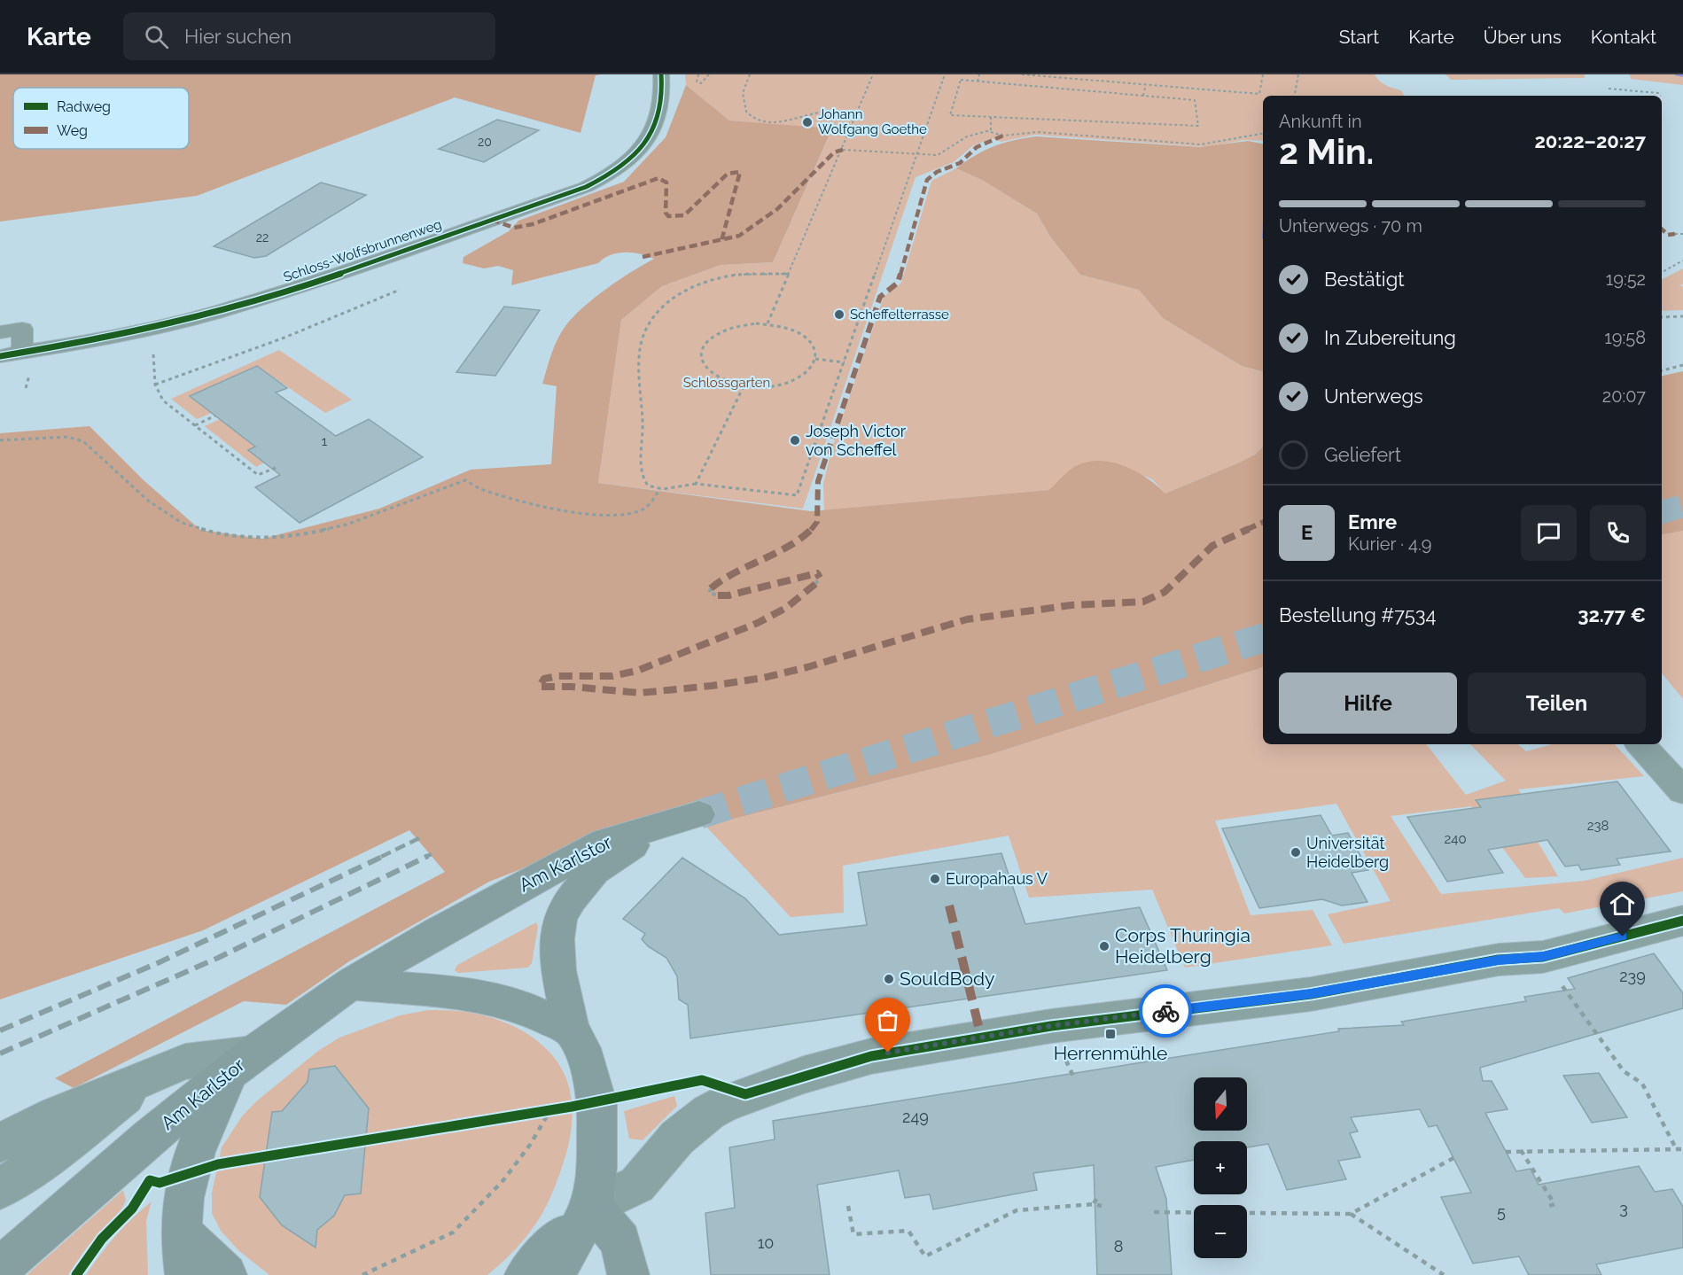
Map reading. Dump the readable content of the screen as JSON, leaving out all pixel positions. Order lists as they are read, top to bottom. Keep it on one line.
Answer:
{"streets":{"main road":["Am Karlstor"],"street":["Schloss-Wolfsbrunnenweg"]},"parks":["Schlossgarten"],"places":{"other":["Johann Wolfgang Goethe","Scheffelterrasse","Joseph Victor von Scheffel","Universität Heidelberg","Europahaus V","Corps Thuringia Heidelberg","SouldBody"],"transit":["Herrenmühle"]},"house_numbers":["20","22","1","238","240","239","249","3","5","10","8"],"legend":["Radweg","Weg"],"north":"bottom","page":{"header":"Karte","search":"Hier suchen","nav":["Start","Karte","Über uns","Kontakt"],"heading":["2 Min.","Ankunft in","20:22–20:27"],"panel":["Emre","Kurier · 4.9","Bestellung #7534","32.77 €"],"bar":"Unterwegs · 70 m","list":[["Bestätigt","19:52"],["In Zubereitung","19:58"],["Unterwegs","20:07"],"Geliefert"],"round":"E","buttons":["Hilfe","Teilen"],"map_buttons":["+","−"]}}
